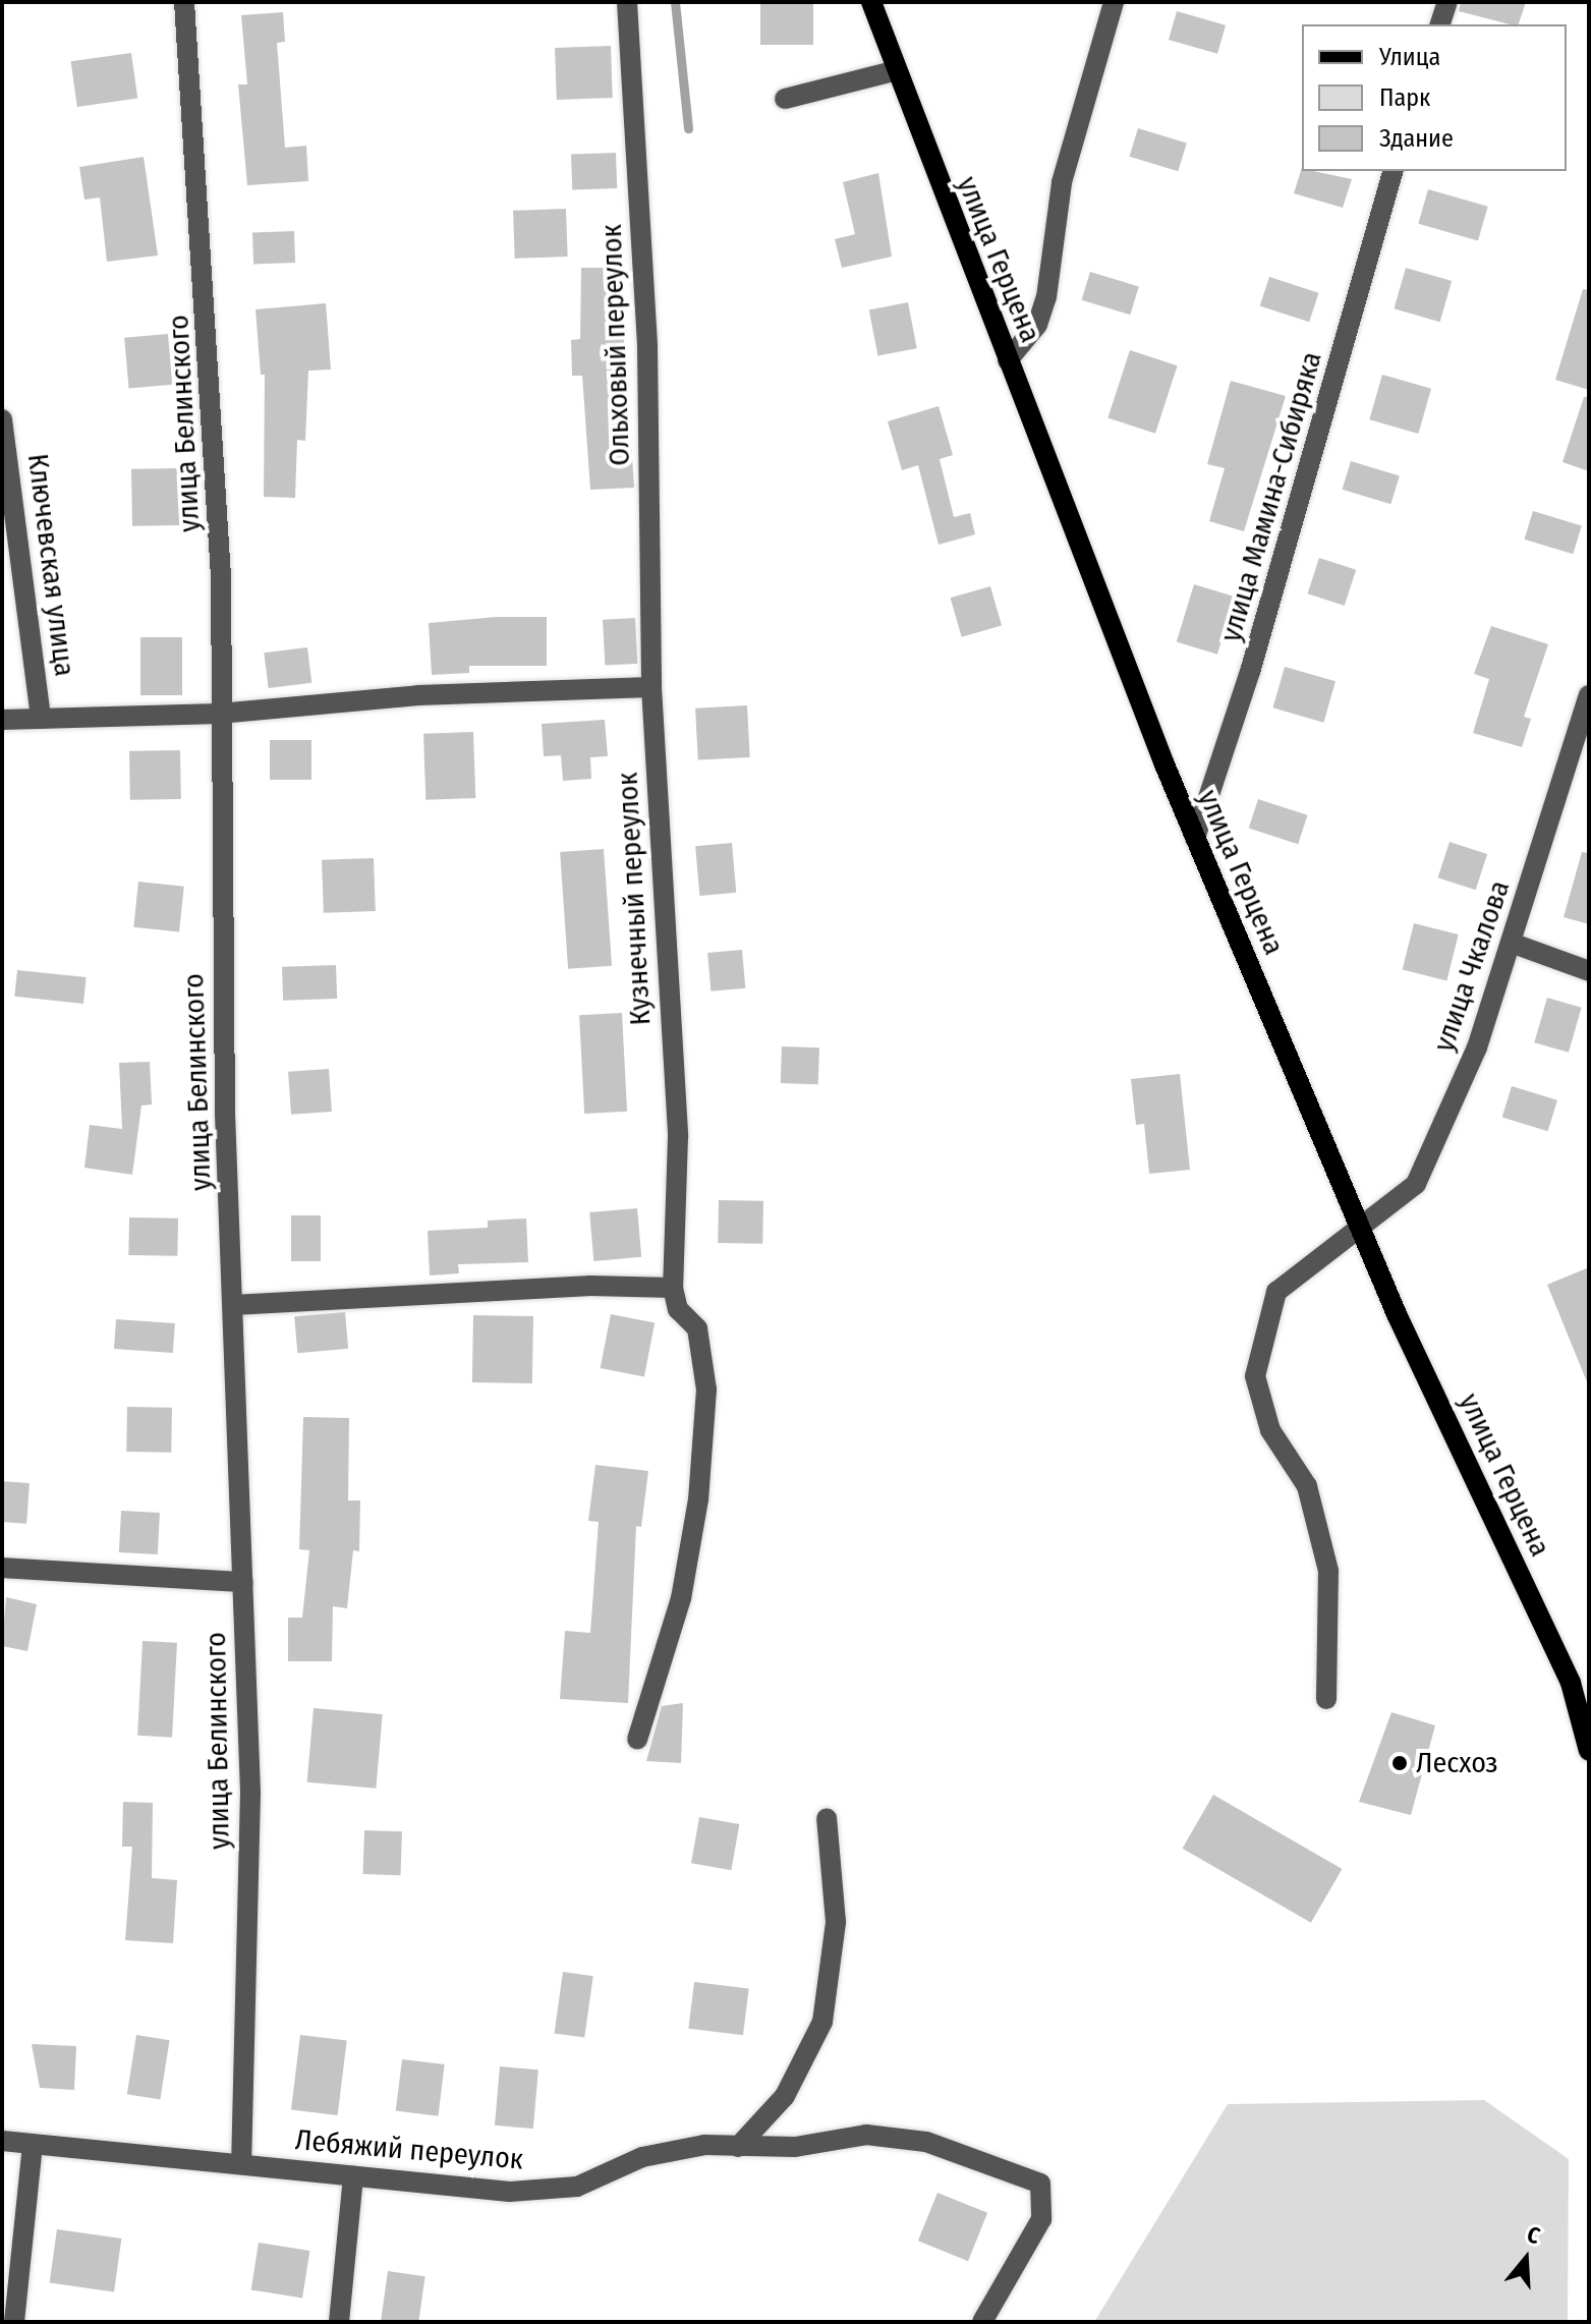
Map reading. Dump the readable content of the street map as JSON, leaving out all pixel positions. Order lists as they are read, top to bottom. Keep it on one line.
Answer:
{"streets":{"main road":["улица Герцена"],"street":["Ольховый переулок","улица Белинского","улица Мамина-Сибиряка","Ключевская улица","Кузнечный переулок","улица Чкалова","Лебяжий переулок"]},"crossings":[["улица Герцена","улица Мамина-Сибиряка"],["улица Герцена","улица Чкалова"],["Ольховый переулок","Кузнечный переулок"],["улица Белинского","Лебяжий переулок"]],"places":["Лесхоз"],"legend":["Улица","Парк","Здание"],"north":"top"}
